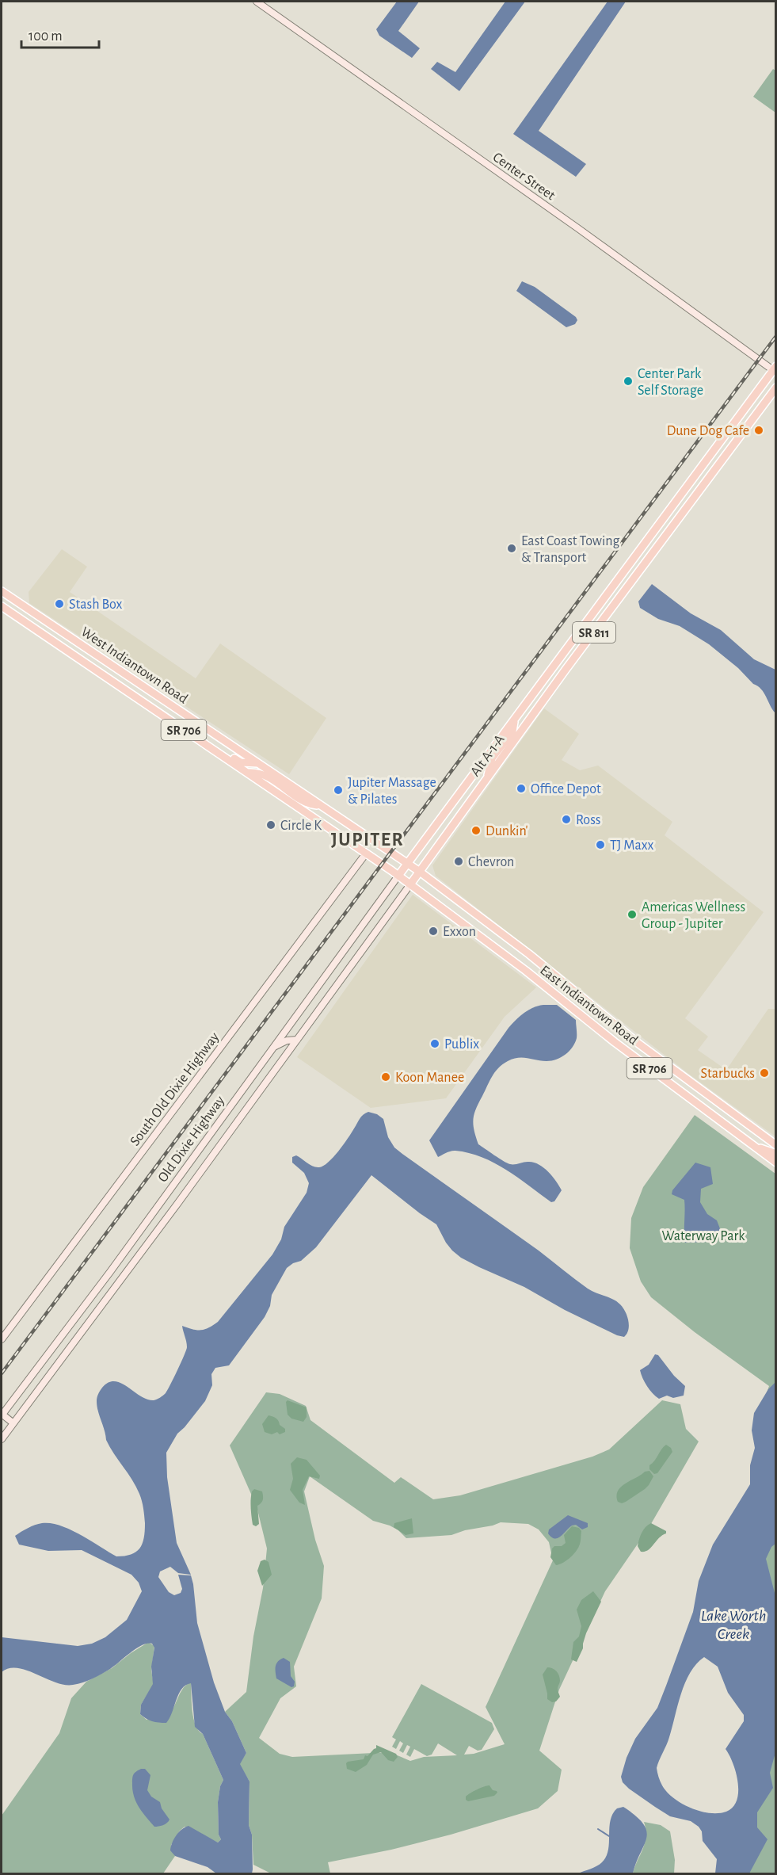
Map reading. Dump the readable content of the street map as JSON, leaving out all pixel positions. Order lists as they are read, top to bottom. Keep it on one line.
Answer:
{"streets":{"main road":["Center Street","SR 811","West Indiantown Road","SR 706","Alt A-1-A","East Indiantown Road","South Old Dixie Highway","Old Dixie Highway"]},"crossings":[["Center Street","Alt A-1-A"],["West Indiantown Road","Alt A-1-A"],["West Indiantown Road","East Indiantown Road"],["West Indiantown Road","South Old Dixie Highway"],["West Indiantown Road","Old Dixie Highway"],["Alt A-1-A","East Indiantown Road"],["Alt A-1-A","Old Dixie Highway"]],"districts":["JUPITER"],"water":["Lake Worth Creek"],"parks":["Waterway Park"],"places":["Center Park Self Storage","Dune Dog Cafe","East Coast Towing & Transport","Stash Box","Office Depot","Jupiter Massage & Pilates","Ross","Circle K","Dunkin'","TJ Maxx","Chevron","Americas Wellness Group - Jupiter","Exxon","Publix","Starbucks","Koon Manee"],"scale_bar":"100 m"}
